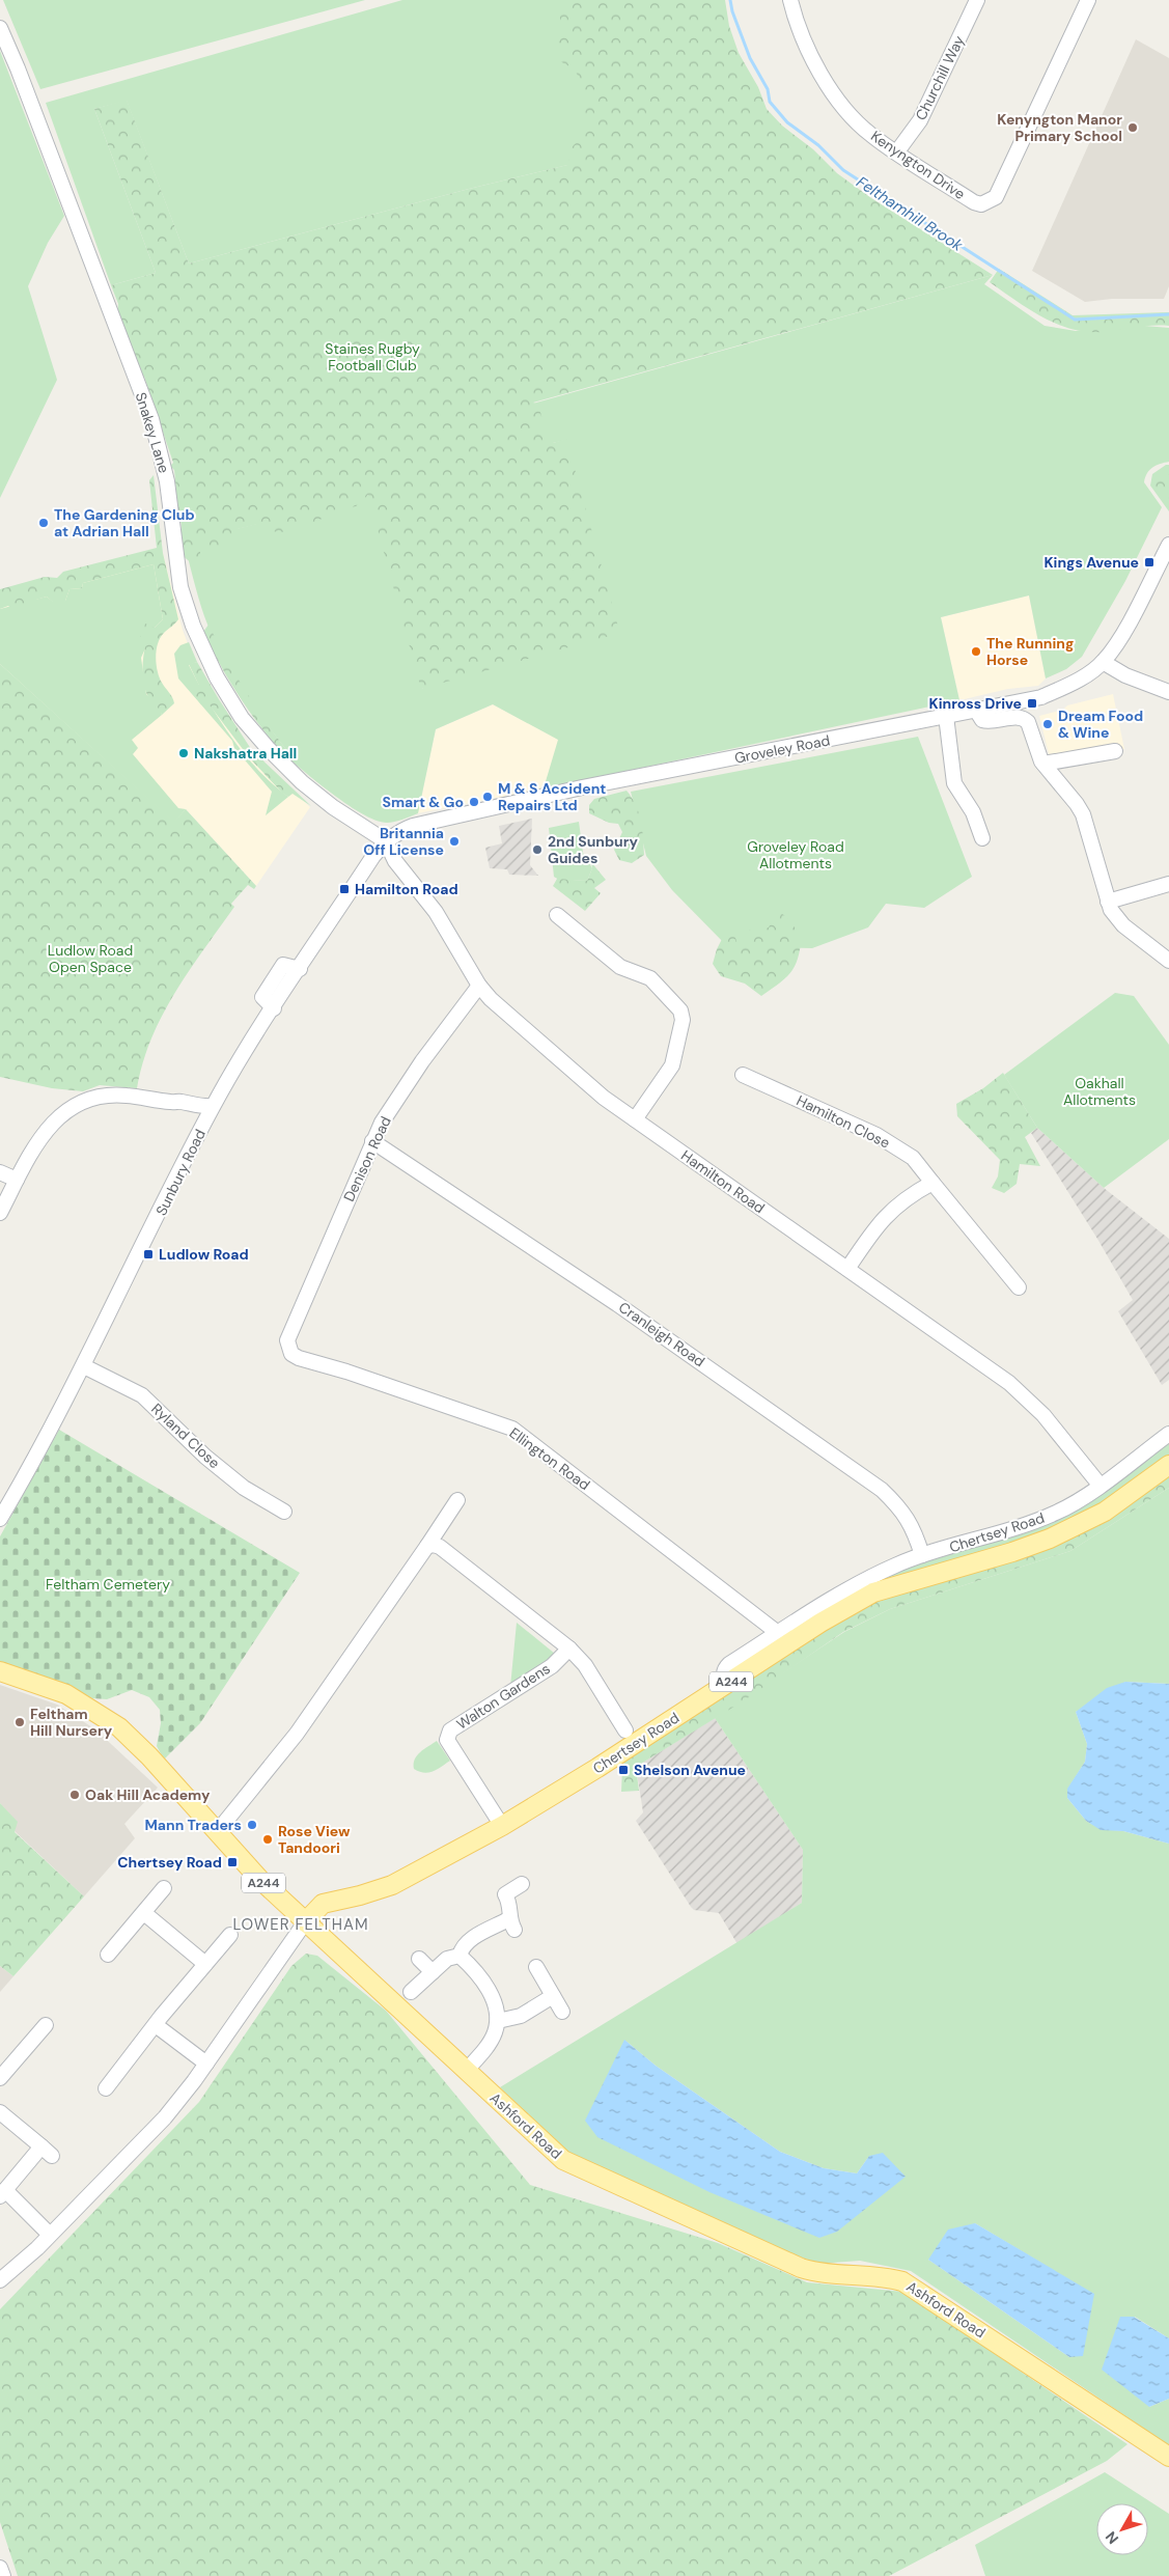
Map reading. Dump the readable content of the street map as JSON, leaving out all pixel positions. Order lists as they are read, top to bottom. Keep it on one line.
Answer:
{"streets":{"main road":["Chertsey Road","A244","Ashford Road"],"street":["Churchill Way","Kenyngton Drive","Snakey Lane","Groveley Road","Hamilton Close","Denison Road","Sunbury Road","Hamilton Road","Cranleigh Road","Ryland Close","Ellington Road","Walton Gardens"]},"crossings":[["Churchill Way","Kenyngton Drive"],["Snakey Lane","Groveley Road"],["Snakey Lane","Sunbury Road"],["Snakey Lane","Hamilton Road"],["Groveley Road","Sunbury Road"],["Groveley Road","Hamilton Road"],["Denison Road","Hamilton Road"],["Denison Road","Cranleigh Road"],["Denison Road","Ellington Road"],["Sunbury Road","Hamilton Road"],["Sunbury Road","Ryland Close"],["Hamilton Road","Chertsey Road"],["Cranleigh Road","Chertsey Road"],["Ellington Road","Chertsey Road"],["Chertsey Road","Walton Gardens"],["Chertsey Road","Ashford Road"]],"districts":["LOWER FELTHAM"],"water":["Felthamhill Brook"],"parks":["Staines Rugby Football Club","Groveley Road Allotments","Ludlow Road Open Space","Oakhall Allotments","Feltham Cemetery"],"places":{"other":["Kenyngton Manor Primary School","The Gardening Club at Adrian Hall","The Running Horse","Dream Food & Wine","Nakshatra Hall","M & S Accident Repairs Ltd","Smart & Go","Britannia Off License","2nd Sunbury Guides","Feltham Hill Nursery","Oak Hill Academy","Mann Traders","Rose View Tandoori"],"transit":["Kings Avenue","Kinross Drive","Hamilton Road","Ludlow Road","Shelson Avenue","Chertsey Road"]},"north":"bottom left"}
